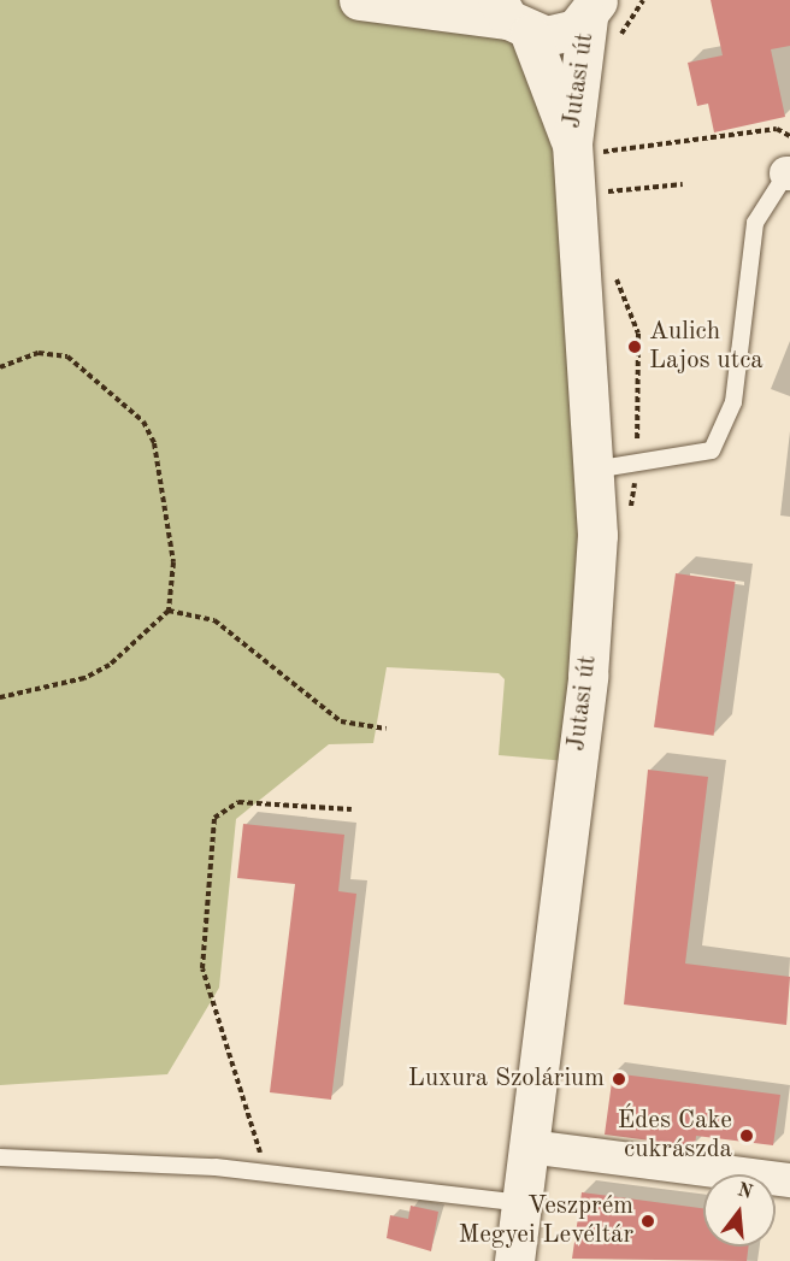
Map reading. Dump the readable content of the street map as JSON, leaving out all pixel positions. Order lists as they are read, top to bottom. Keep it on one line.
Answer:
{"streets":{"street":["Jutasi út"]},"places":["Aulich Lajos utca","Luxura Szolárium","Édes Cake cukrászda","Veszprém Megyei Levéltár"],"north":"top"}
